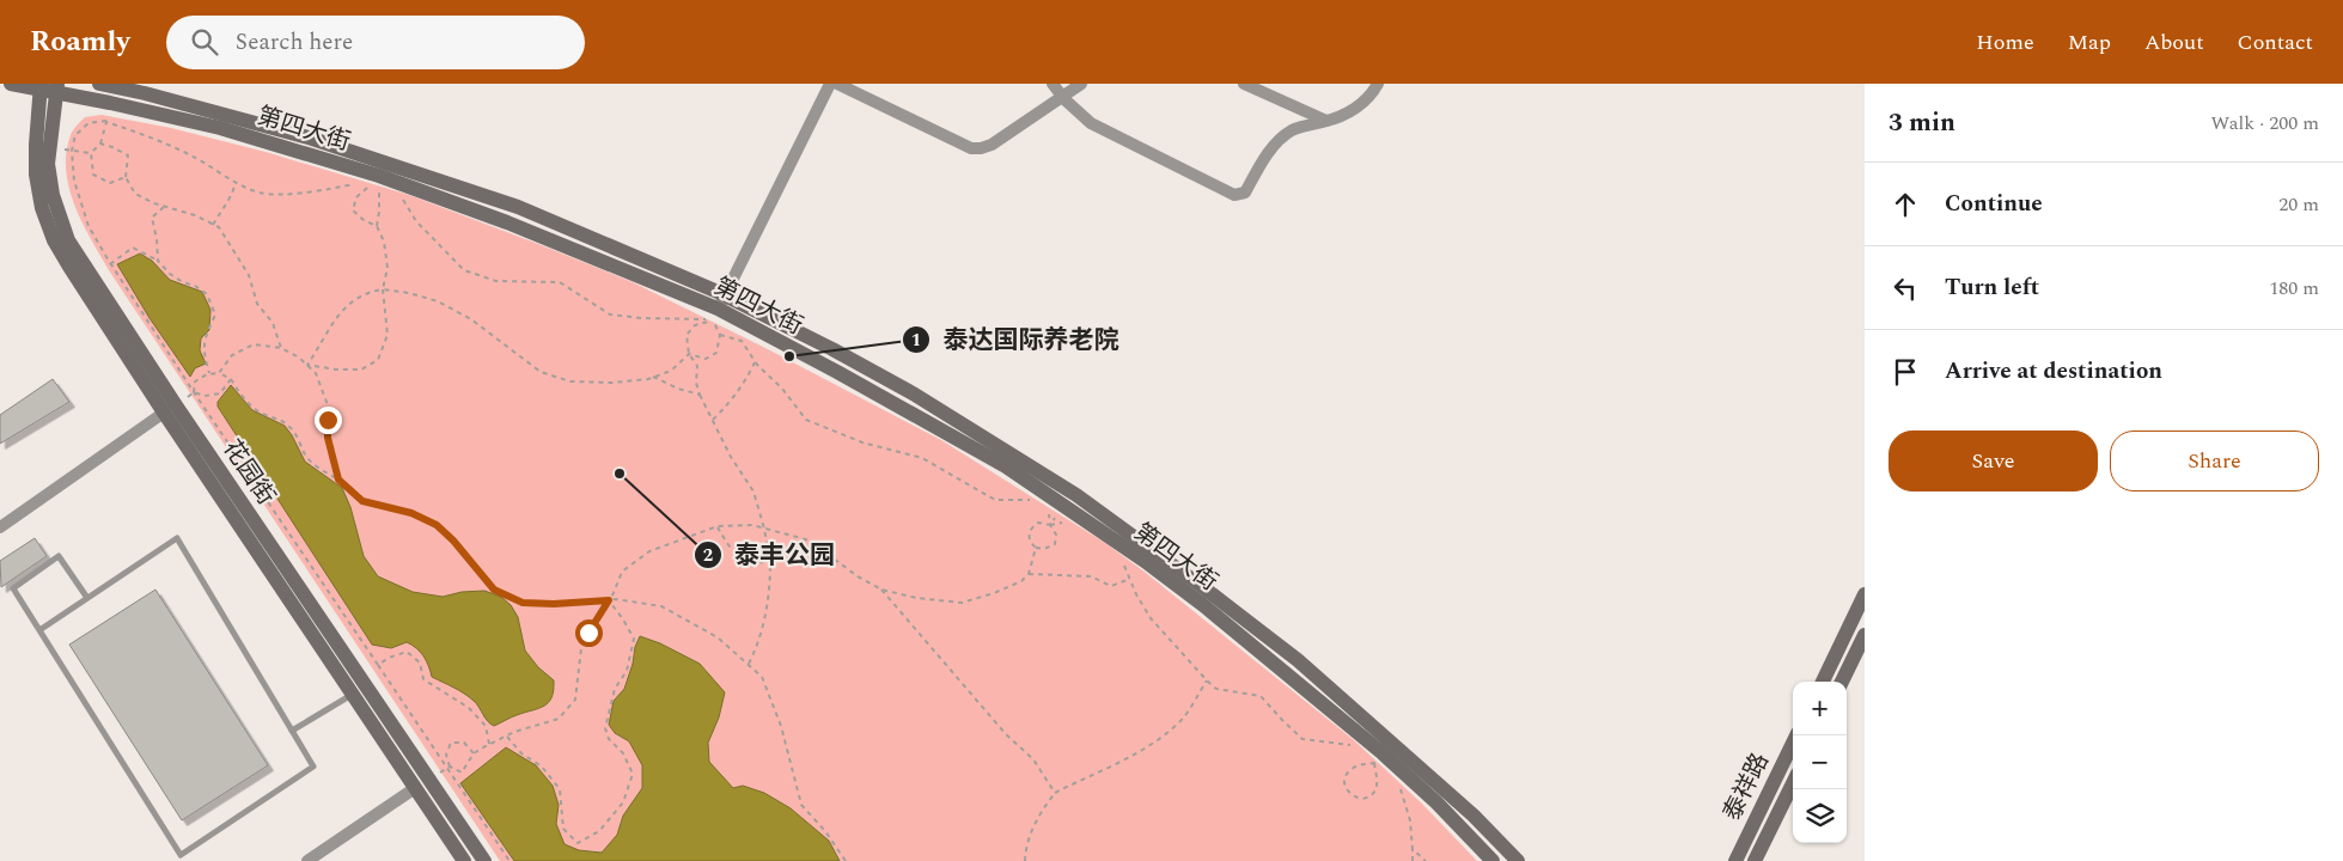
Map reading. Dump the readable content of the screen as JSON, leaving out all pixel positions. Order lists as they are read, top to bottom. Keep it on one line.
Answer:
{"streets":{"street":["第四大街","花园街","泰祥路"]},"crossings":[["第四大街","花园街"]],"places":["泰达国际养老院","泰丰公园"],"page":{"header":"Roamly","search":"Search here","nav":["Home","Map","About","Contact"],"heading":["3 min","Walk · 200 m"],"list":[["Continue","20 m"],["Turn left","180 m"],"Arrive at destination"],"buttons":["Save","Share"],"map_buttons":["+","−"]}}
